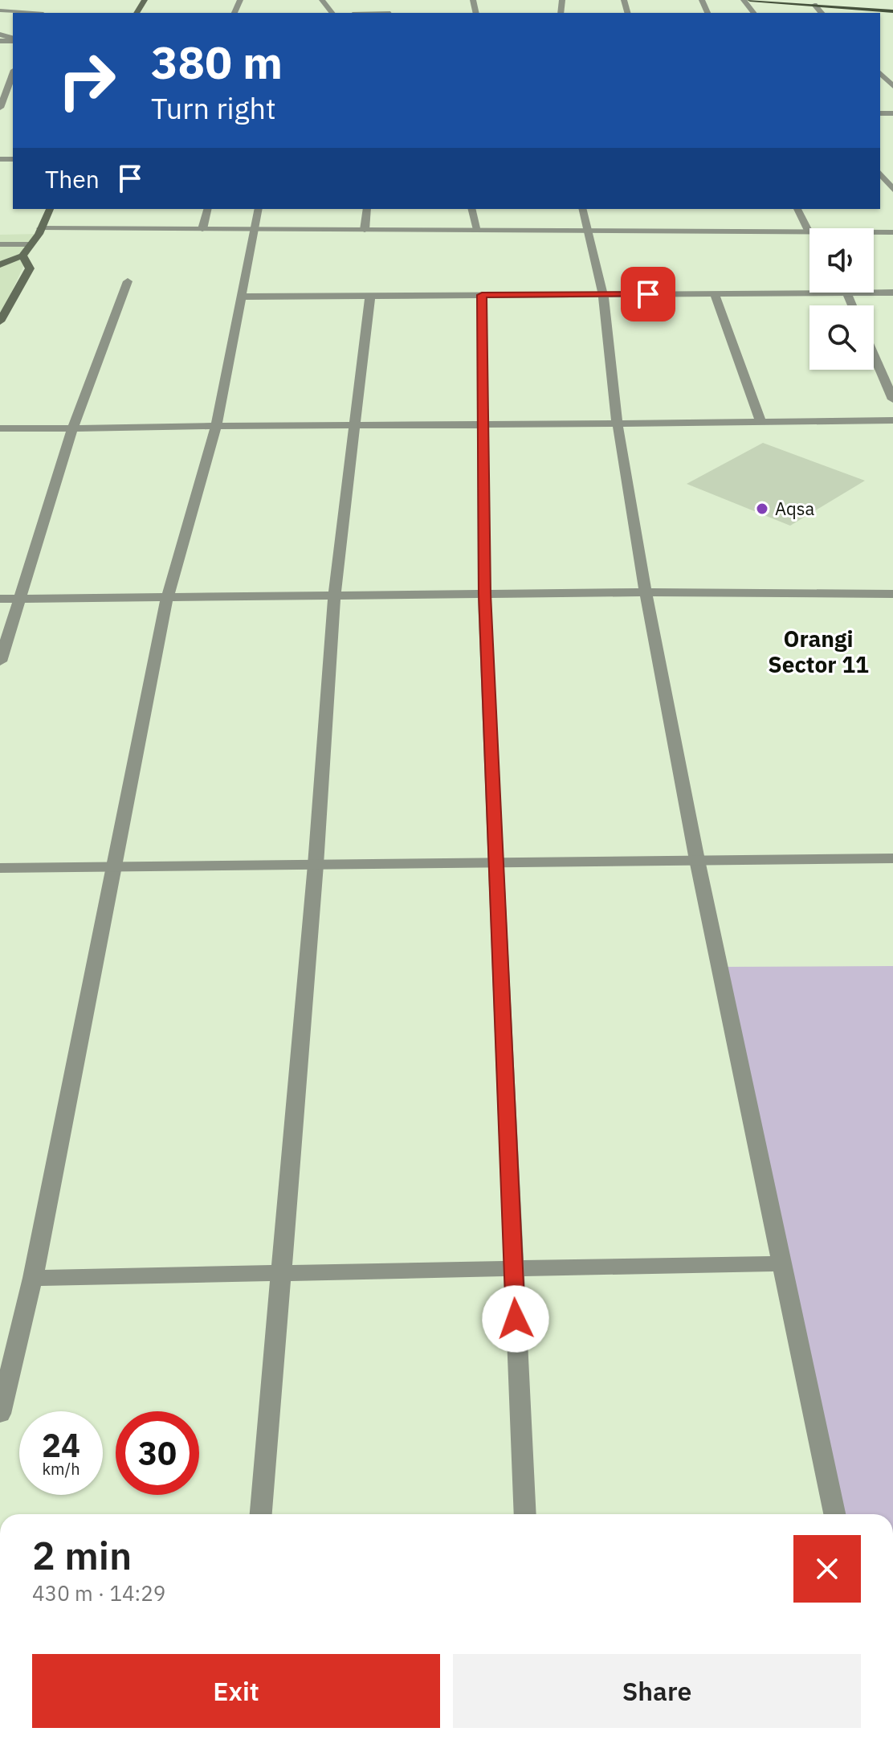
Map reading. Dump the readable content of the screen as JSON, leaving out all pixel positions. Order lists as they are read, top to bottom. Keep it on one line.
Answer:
{"districts":["Orangi Sector 11"],"places":["Aqsa"],"page":{"turn":["380 m","Turn right"],"then":"Then","speed":"24 km/h","limit":"30","heading":["2 min","430 m · 14:29"],"buttons":["Exit","Share"]}}
